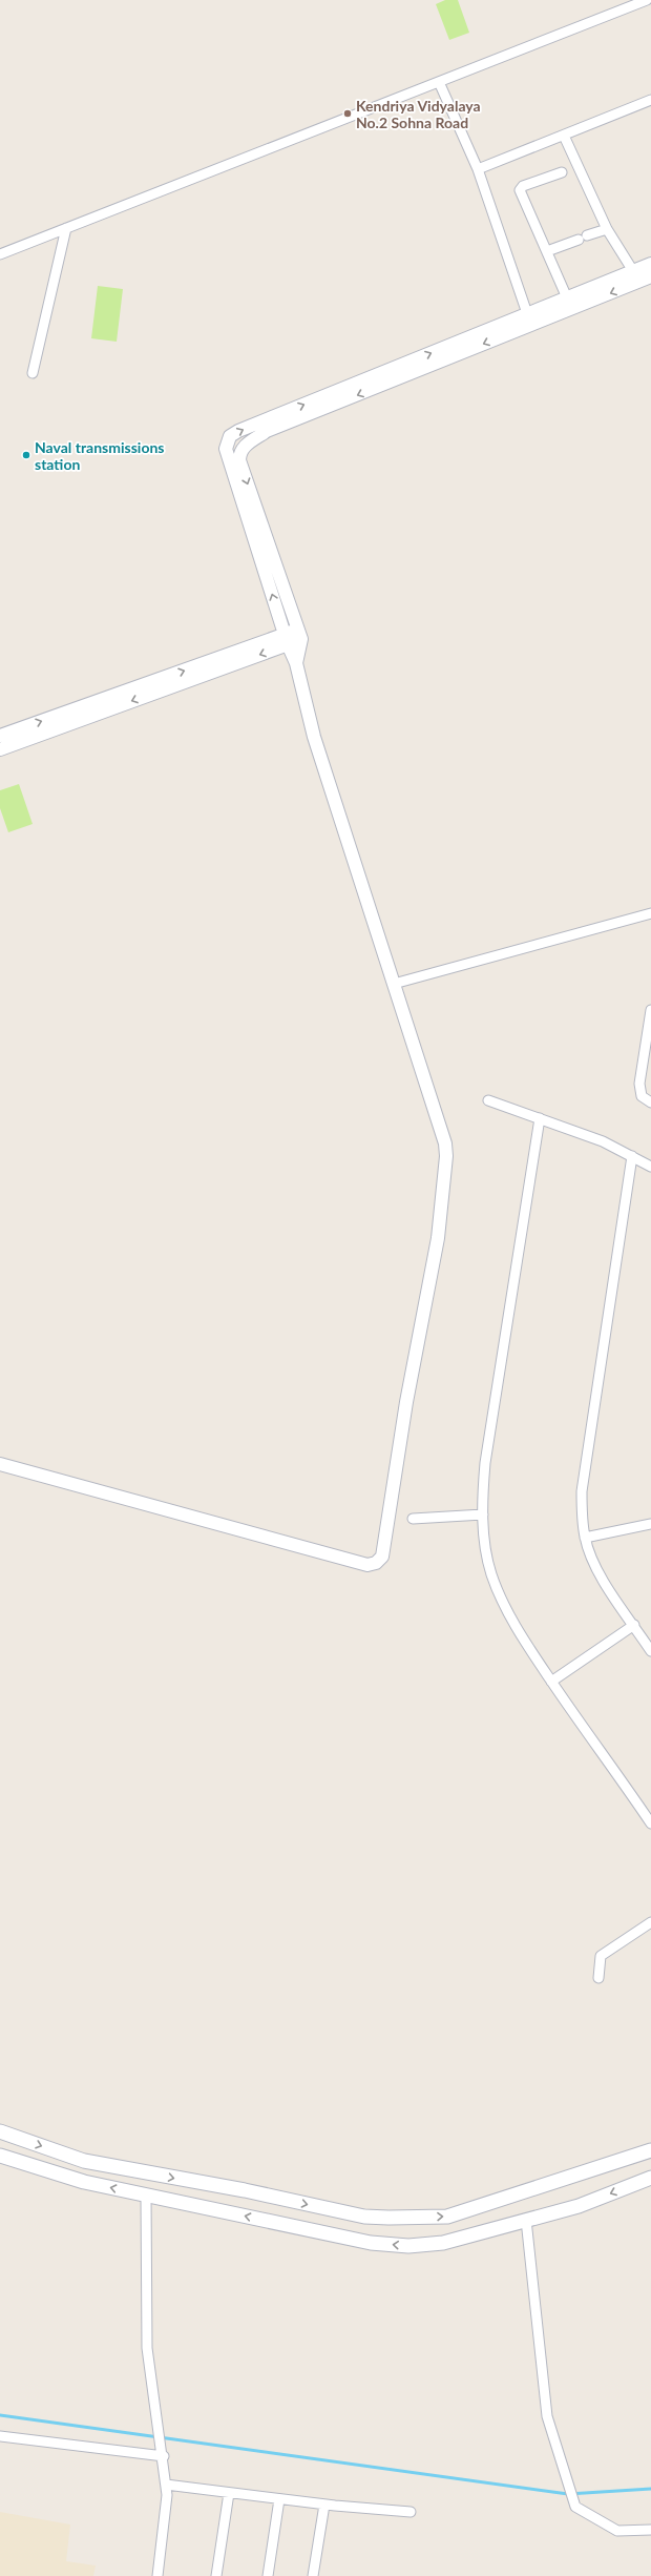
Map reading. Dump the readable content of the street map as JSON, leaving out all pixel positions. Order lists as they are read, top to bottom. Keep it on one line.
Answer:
{"places":["Kendriya Vidyalaya No.2 Sohna Road","Naval transmissions station"]}
